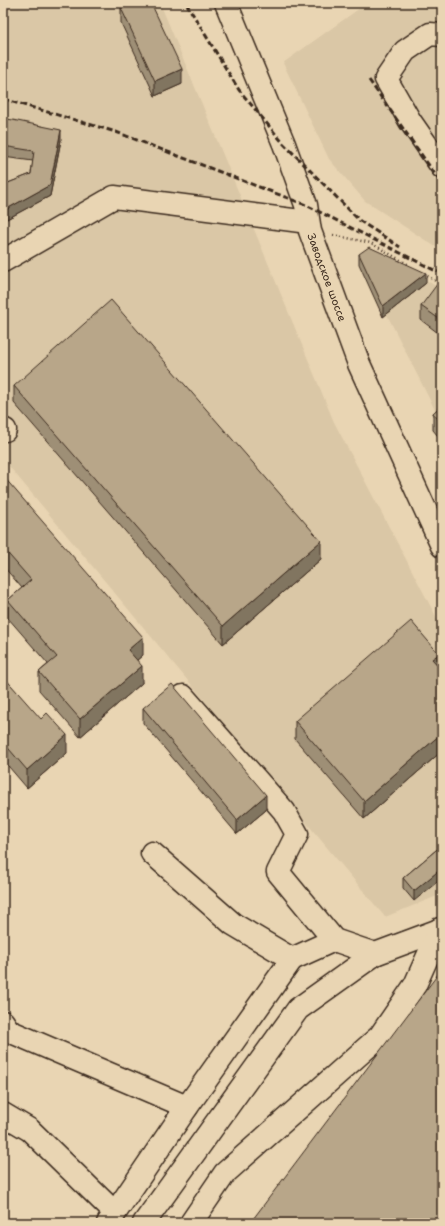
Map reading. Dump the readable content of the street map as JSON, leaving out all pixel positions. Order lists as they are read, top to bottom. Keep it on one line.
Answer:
{"streets":{"main road":["Заводское шоссе"]}}
